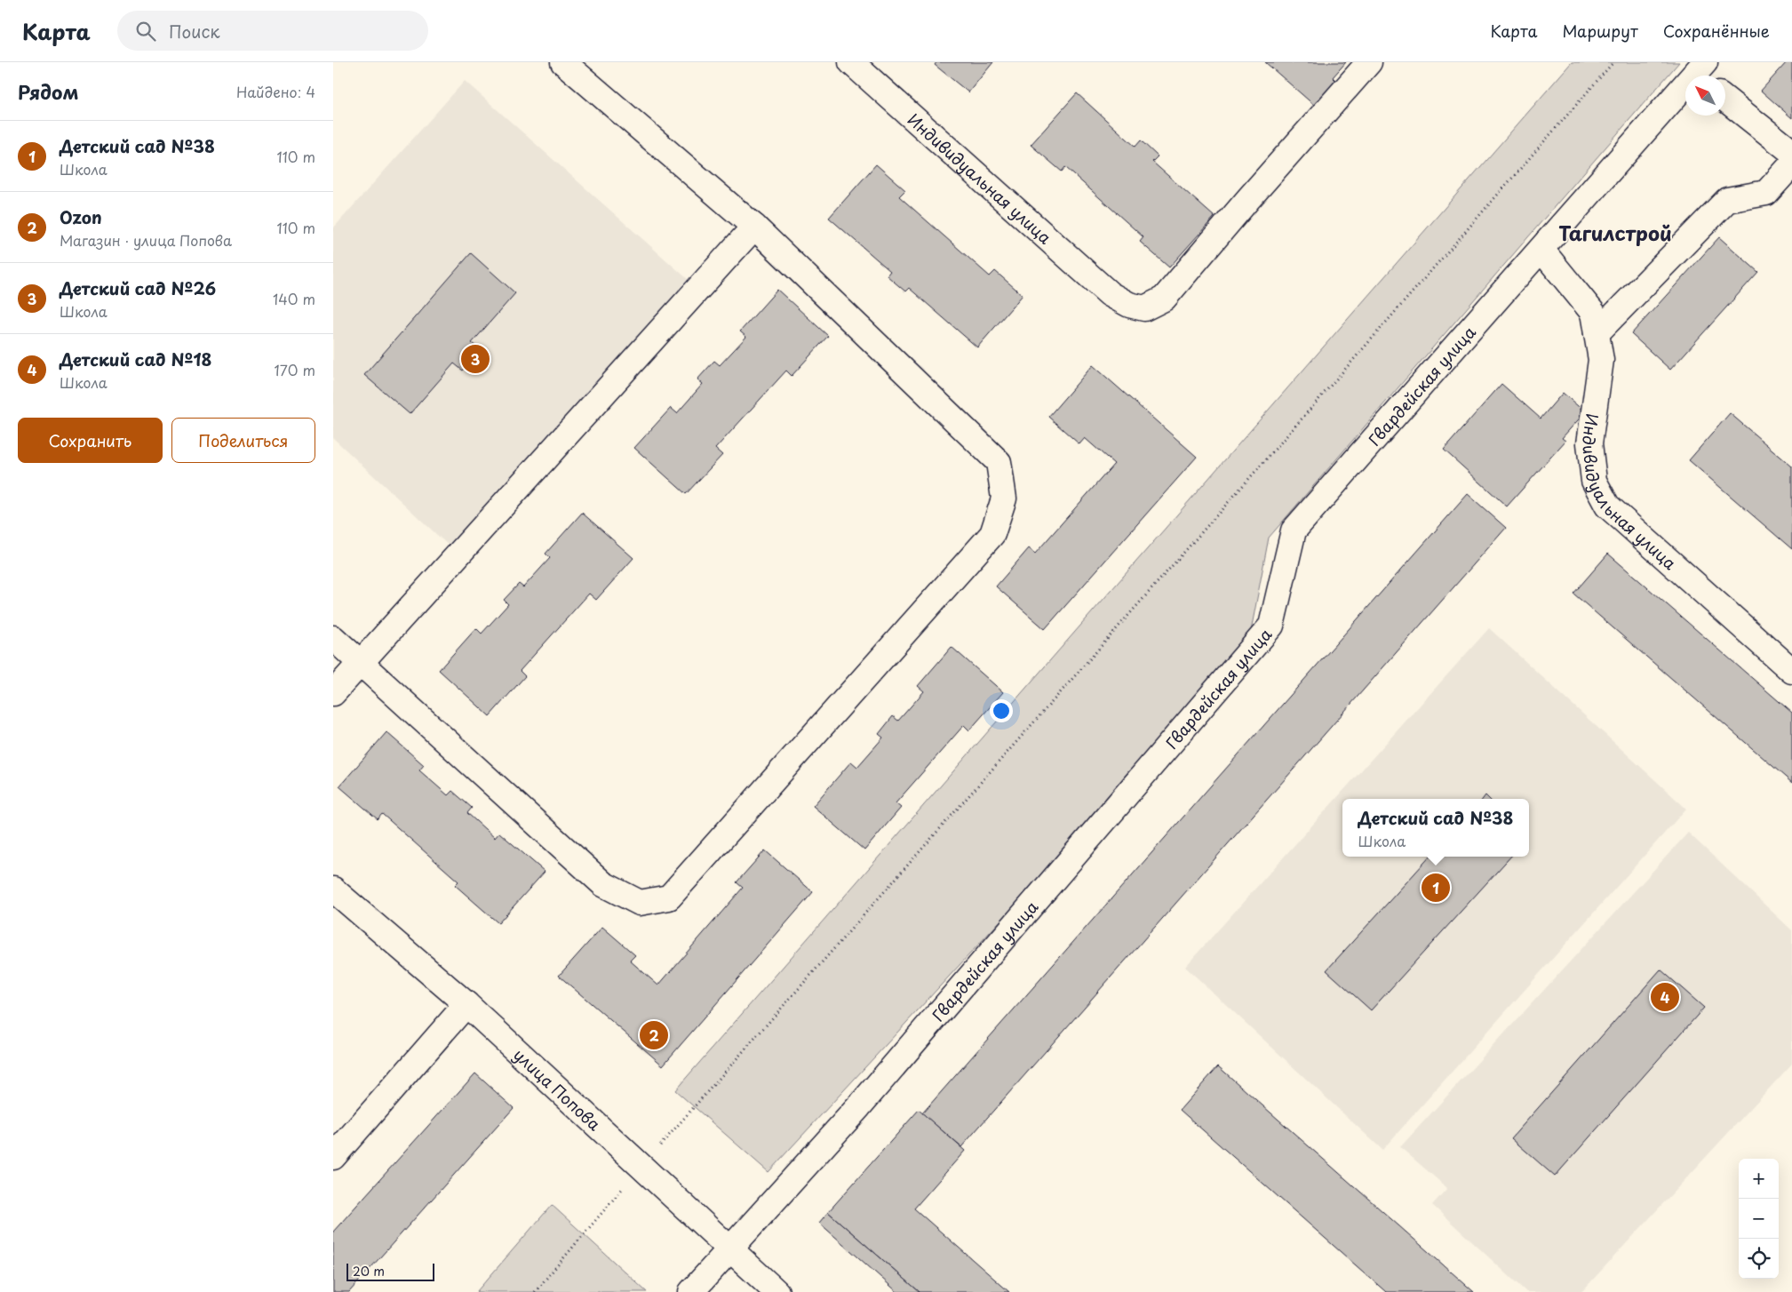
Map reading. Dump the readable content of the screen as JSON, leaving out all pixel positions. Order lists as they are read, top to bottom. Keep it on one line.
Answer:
{"streets":{"street":["Индивидуальная улица","Гвардейская улица","улица Попова"]},"crossings":[["Индивидуальная улица","Гвардейская улица"],["Гвардейская улица","улица Попова"]],"districts":["Тагилстрой"],"scale_bar":"20 m","north":"top left","page":{"header":"Карта","search":"Поиск","nav":["Карта","Маршрут","Сохранённые"],"heading":["Рядом","Найдено: 4"],"list":[{"mark":"1","name":"Детский сад №38","note":"Школа","value":"110 m"},{"mark":"2","name":"Ozon","note":"Магазин · улица Попова","value":"110 m"},{"mark":"3","name":"Детский сад №26","note":"Школа","value":"140 m"},{"mark":"4","name":"Детский сад №18","note":"Школа","value":"170 m"}],"pins":["3","1","4","2"],"buttons":["Сохранить","Поделиться"],"popup":["Детский сад №38","Школа"],"map_buttons":["+","−"],"scale":"20 m"}}
